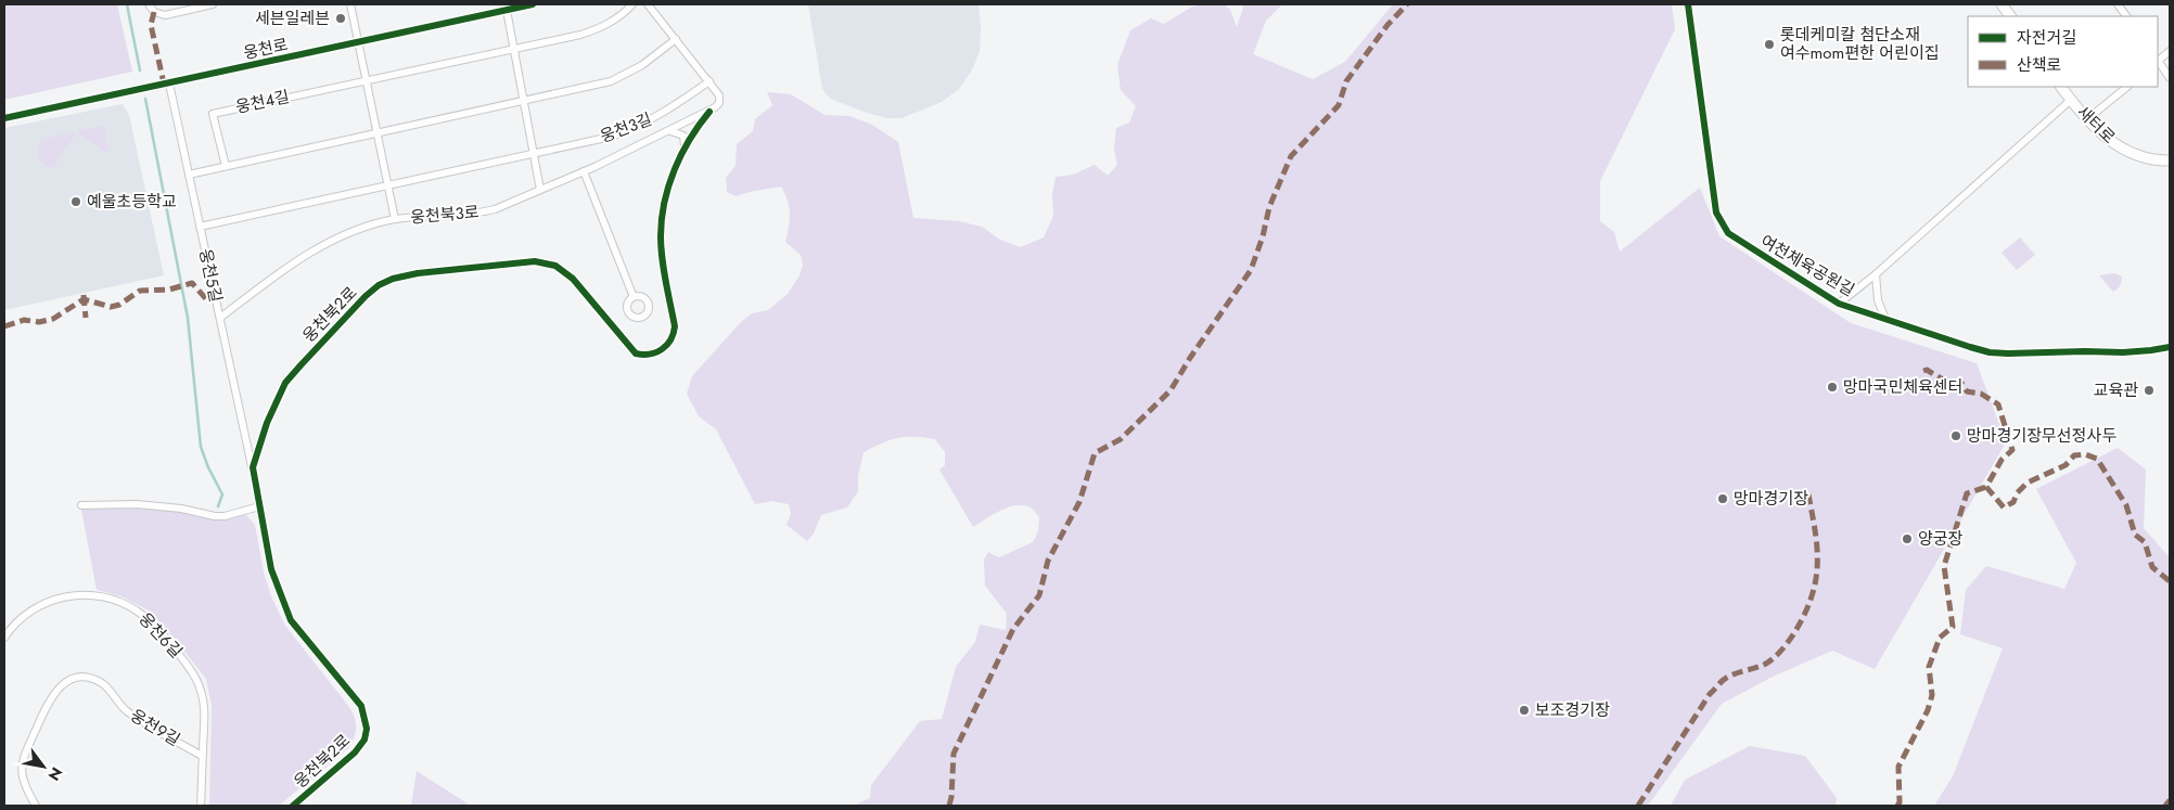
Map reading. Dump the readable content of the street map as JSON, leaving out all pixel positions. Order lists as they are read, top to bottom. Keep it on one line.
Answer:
{"streets":{"street":["웅천로","웅천4길","새터로","웅천3길","웅천북3로","여천체육공원길","웅천5길","웅천북2로","웅천6길","웅천9길"]},"crossings":[["웅천로","웅천5길"],["웅천북3로","웅천5길"],["웅천북3로","웅천북2로"],["웅천5길","웅천북2로"],["웅천6길","웅천9길"]],"places":["세븐일레븐","롯데케미칼 첨단소재 여수mom편한 어린이집","예울초등학교","망마국민체육센터","교육관","망마경기장무선정사두","망마경기장","양궁장","보조경기장"],"legend":["자전거길","산책로"],"north":"bottom right"}
